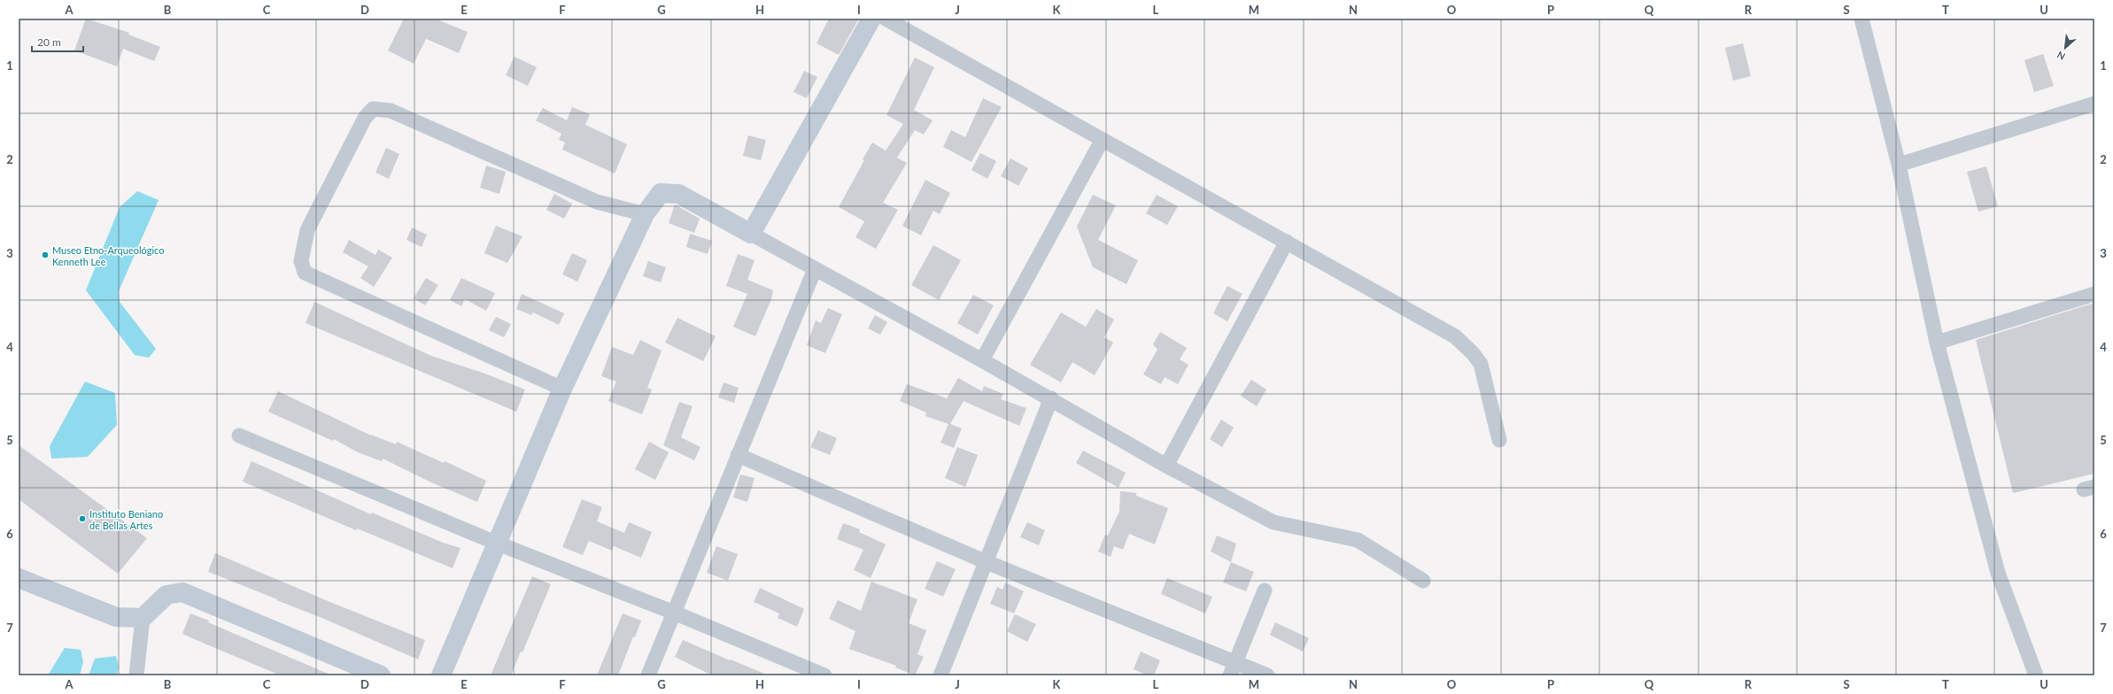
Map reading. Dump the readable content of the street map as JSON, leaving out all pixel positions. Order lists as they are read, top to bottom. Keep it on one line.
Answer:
{"places":["Museo Etno-Arqueológico Kenneth Lee","Instituto Beniano de Bellas Artes"],"scale_bar":"20 m","north":"bottom left","grid":{"columns":["A","B","C","D","E","F","G","H","I","J","K","L","M","N","O","P","Q","R","S","T","U"],"rows":["1","2","3","4","5","6","7"]}}
